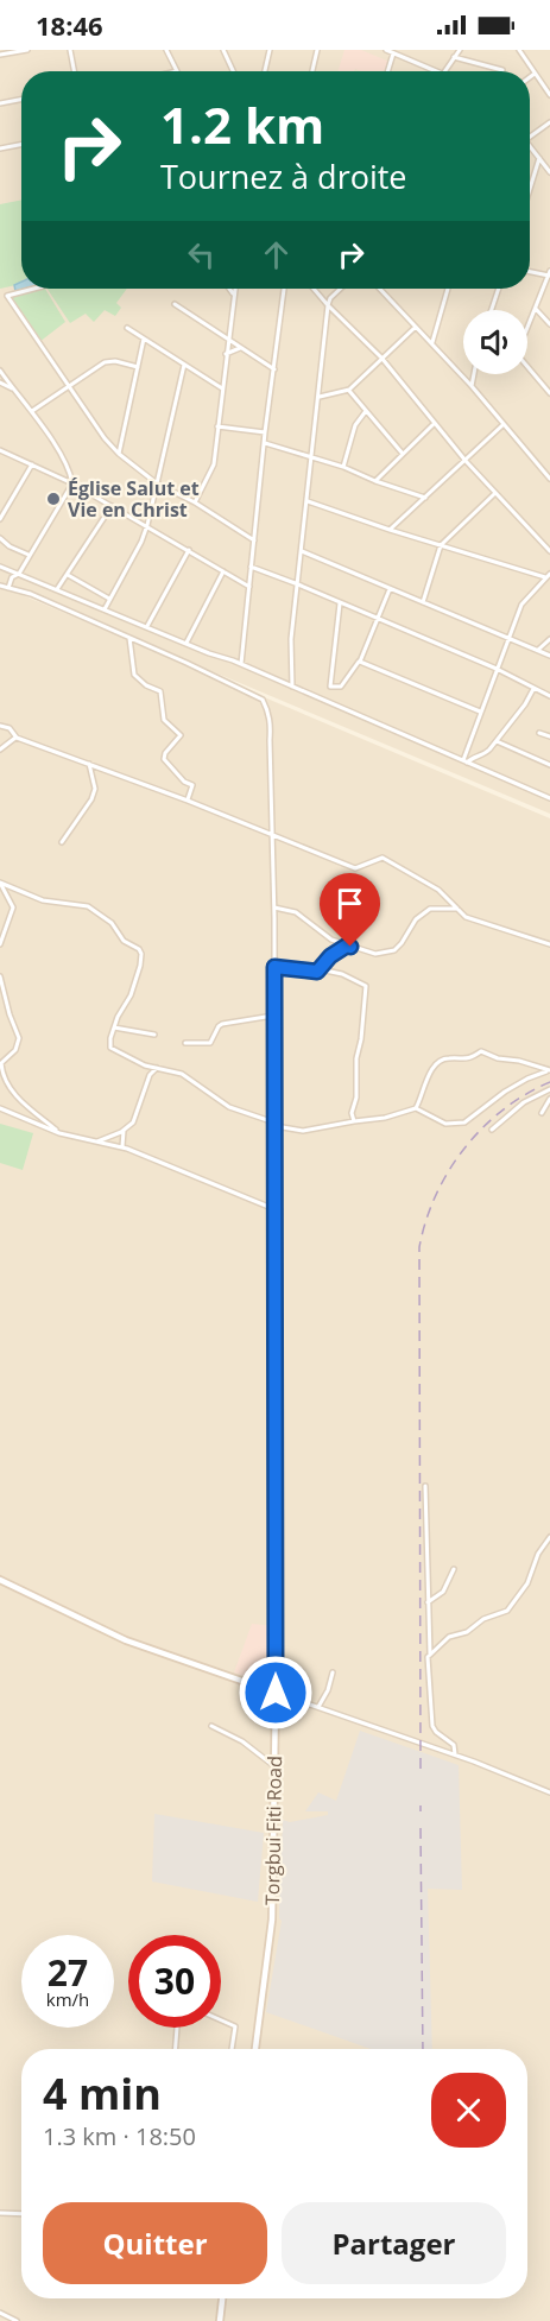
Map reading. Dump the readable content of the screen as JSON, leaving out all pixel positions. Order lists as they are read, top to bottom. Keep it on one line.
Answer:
{"streets":{"street":["Torgbui Fiti Road"]},"places":["Église Salut et Vie en Christ"],"page":{"status":"18:46","turn":["1.2 km","Tournez à droite"],"speed":"27 km/h","limit":"30","heading":["4 min","1.3 km · 18:50"],"buttons":["Quitter","Partager"]}}
